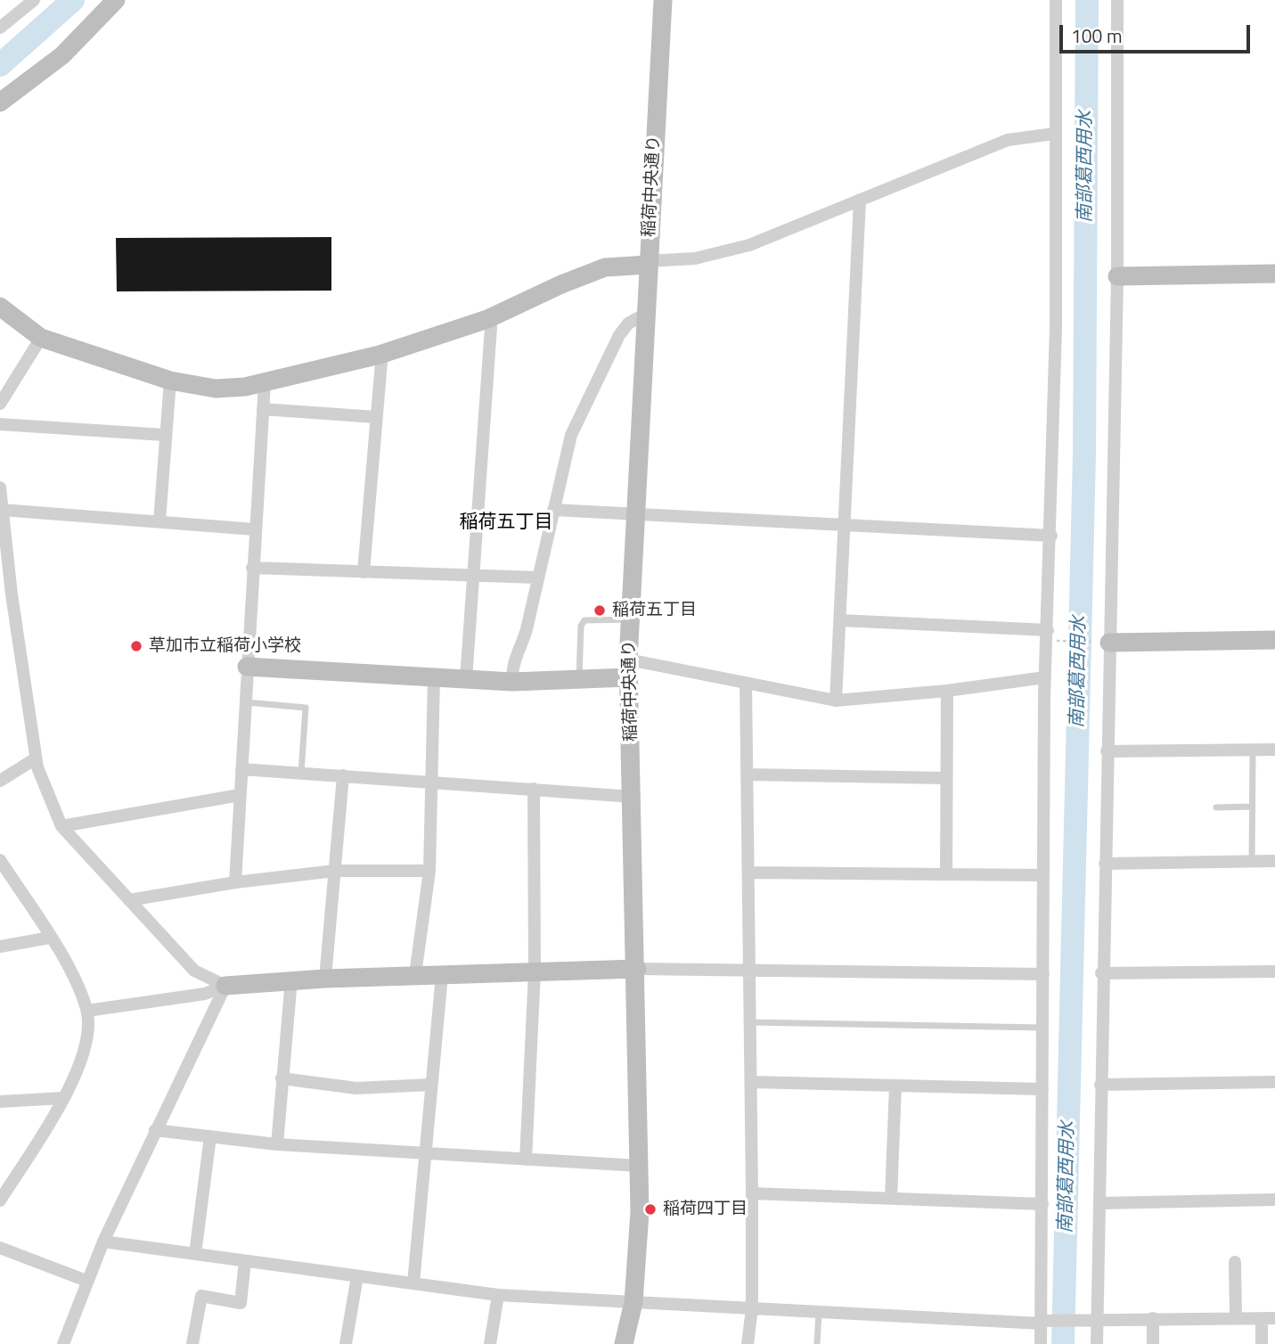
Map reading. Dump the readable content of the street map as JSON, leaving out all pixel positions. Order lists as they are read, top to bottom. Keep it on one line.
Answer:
{"streets":{"street":["稲荷中央通り"]},"districts":["稲荷五丁目"],"water":["南部葛西用水"],"places":["稲荷五丁目","草加市立稲荷小学校","稲荷四丁目"],"scale_bar":"100 m"}
